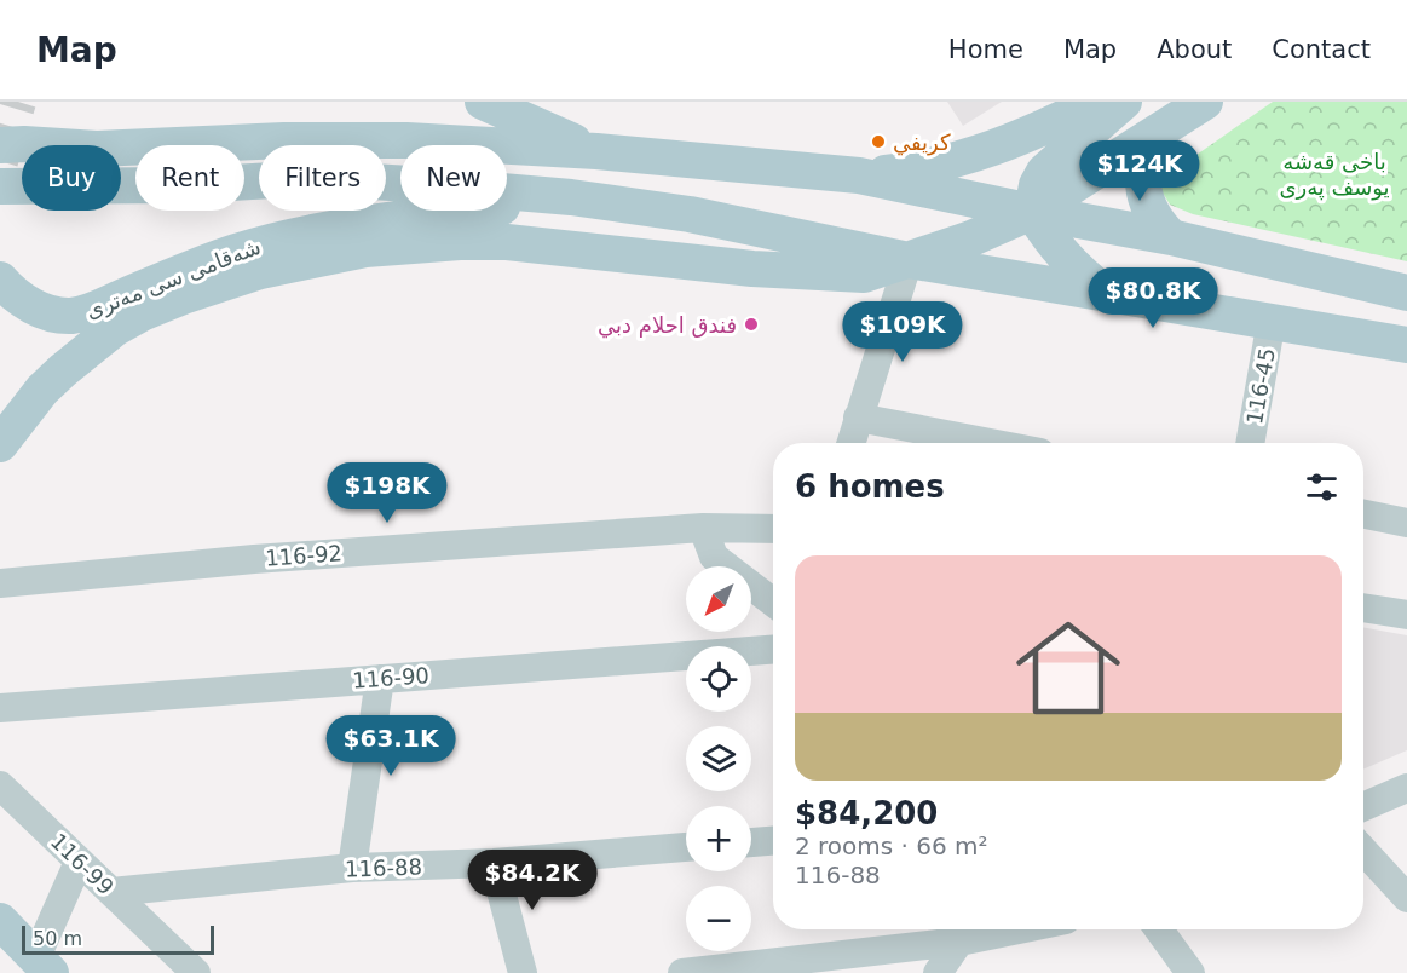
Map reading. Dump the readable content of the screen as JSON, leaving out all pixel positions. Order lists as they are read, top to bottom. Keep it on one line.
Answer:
{"streets":{"main road":["شەقامی سی مەتری"],"street":["116-45","116-92","116-90","116-99","116-88"]},"crossings":[["116-99","116-88"]],"parks":["باخی قەشە یوسف پەری"],"places":["كريفي","فندق احلام دبي"],"scale_bar":"50 m","north":"bottom left","page":{"header":"Map","nav":["Home","Map","About","Contact"],"price":["$124K","$80.8K","$109K","$198K","$63.1K","$84.2K"],"chip":["Buy","Rent","Filters","New"],"heading":"6 homes","list":[{"name":"$84,200","note":"2 rooms · 66 m² · 116-88"}],"map_buttons":["+","−"],"scale":"50 m"}}
